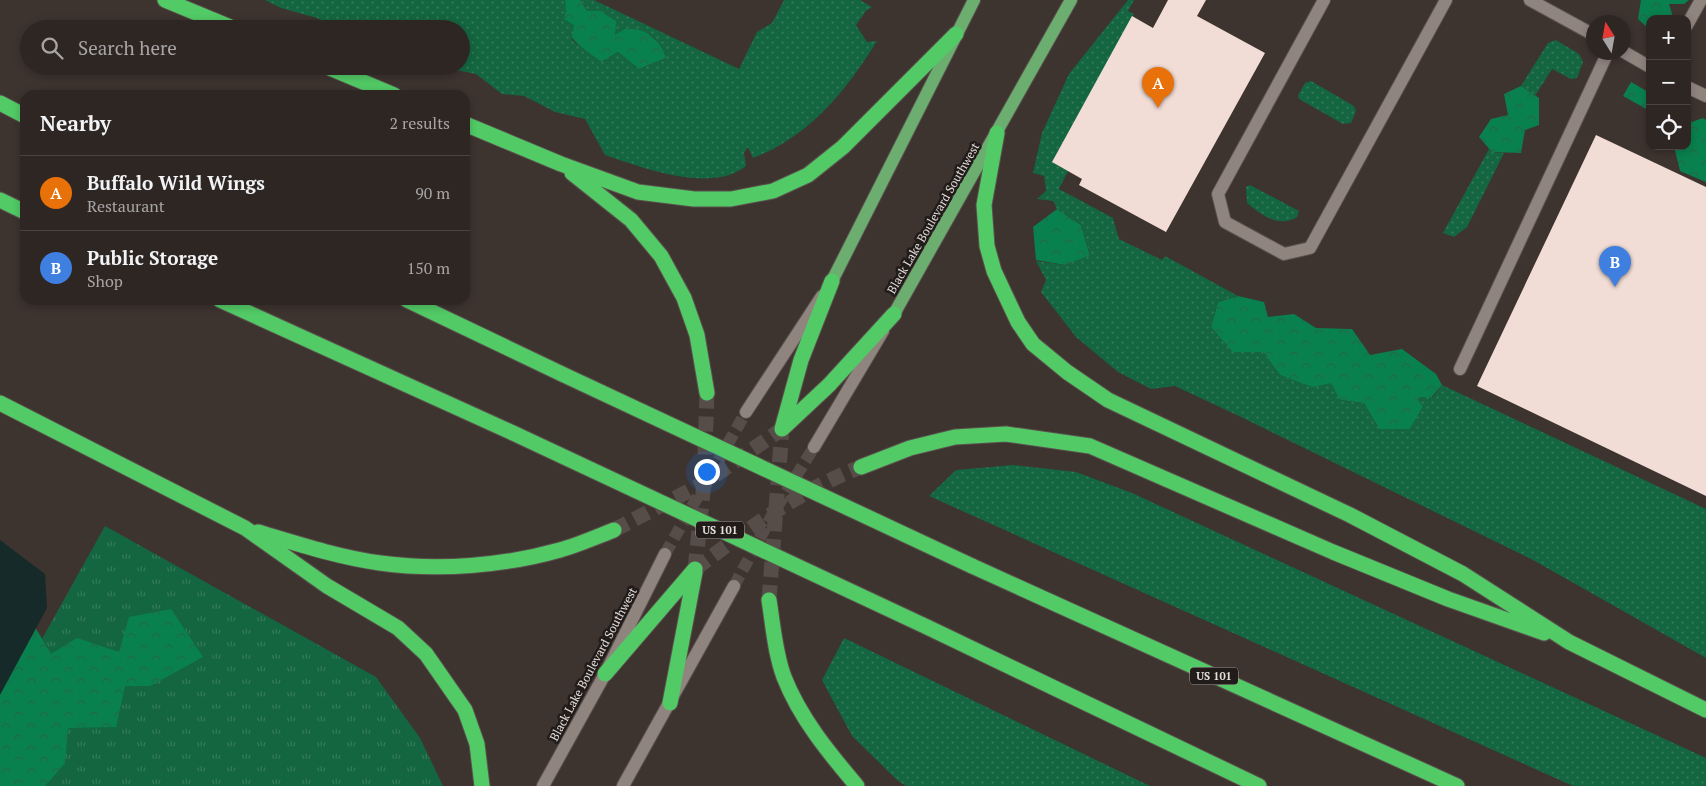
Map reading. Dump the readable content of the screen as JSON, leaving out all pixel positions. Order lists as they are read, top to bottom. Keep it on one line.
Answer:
{"streets":{"highway":["US 101"],"main road":["Black Lake Boulevard Southwest"]},"north":"top","page":{"map_buttons":["+","−"],"search":"Search here","pins":["A","B"],"heading":["Nearby","2 results"],"list":[{"mark":"A","name":"Buffalo Wild Wings","note":"Restaurant","value":"90 m"},{"mark":"B","name":"Public Storage","note":"Shop","value":"150 m"}]}}
